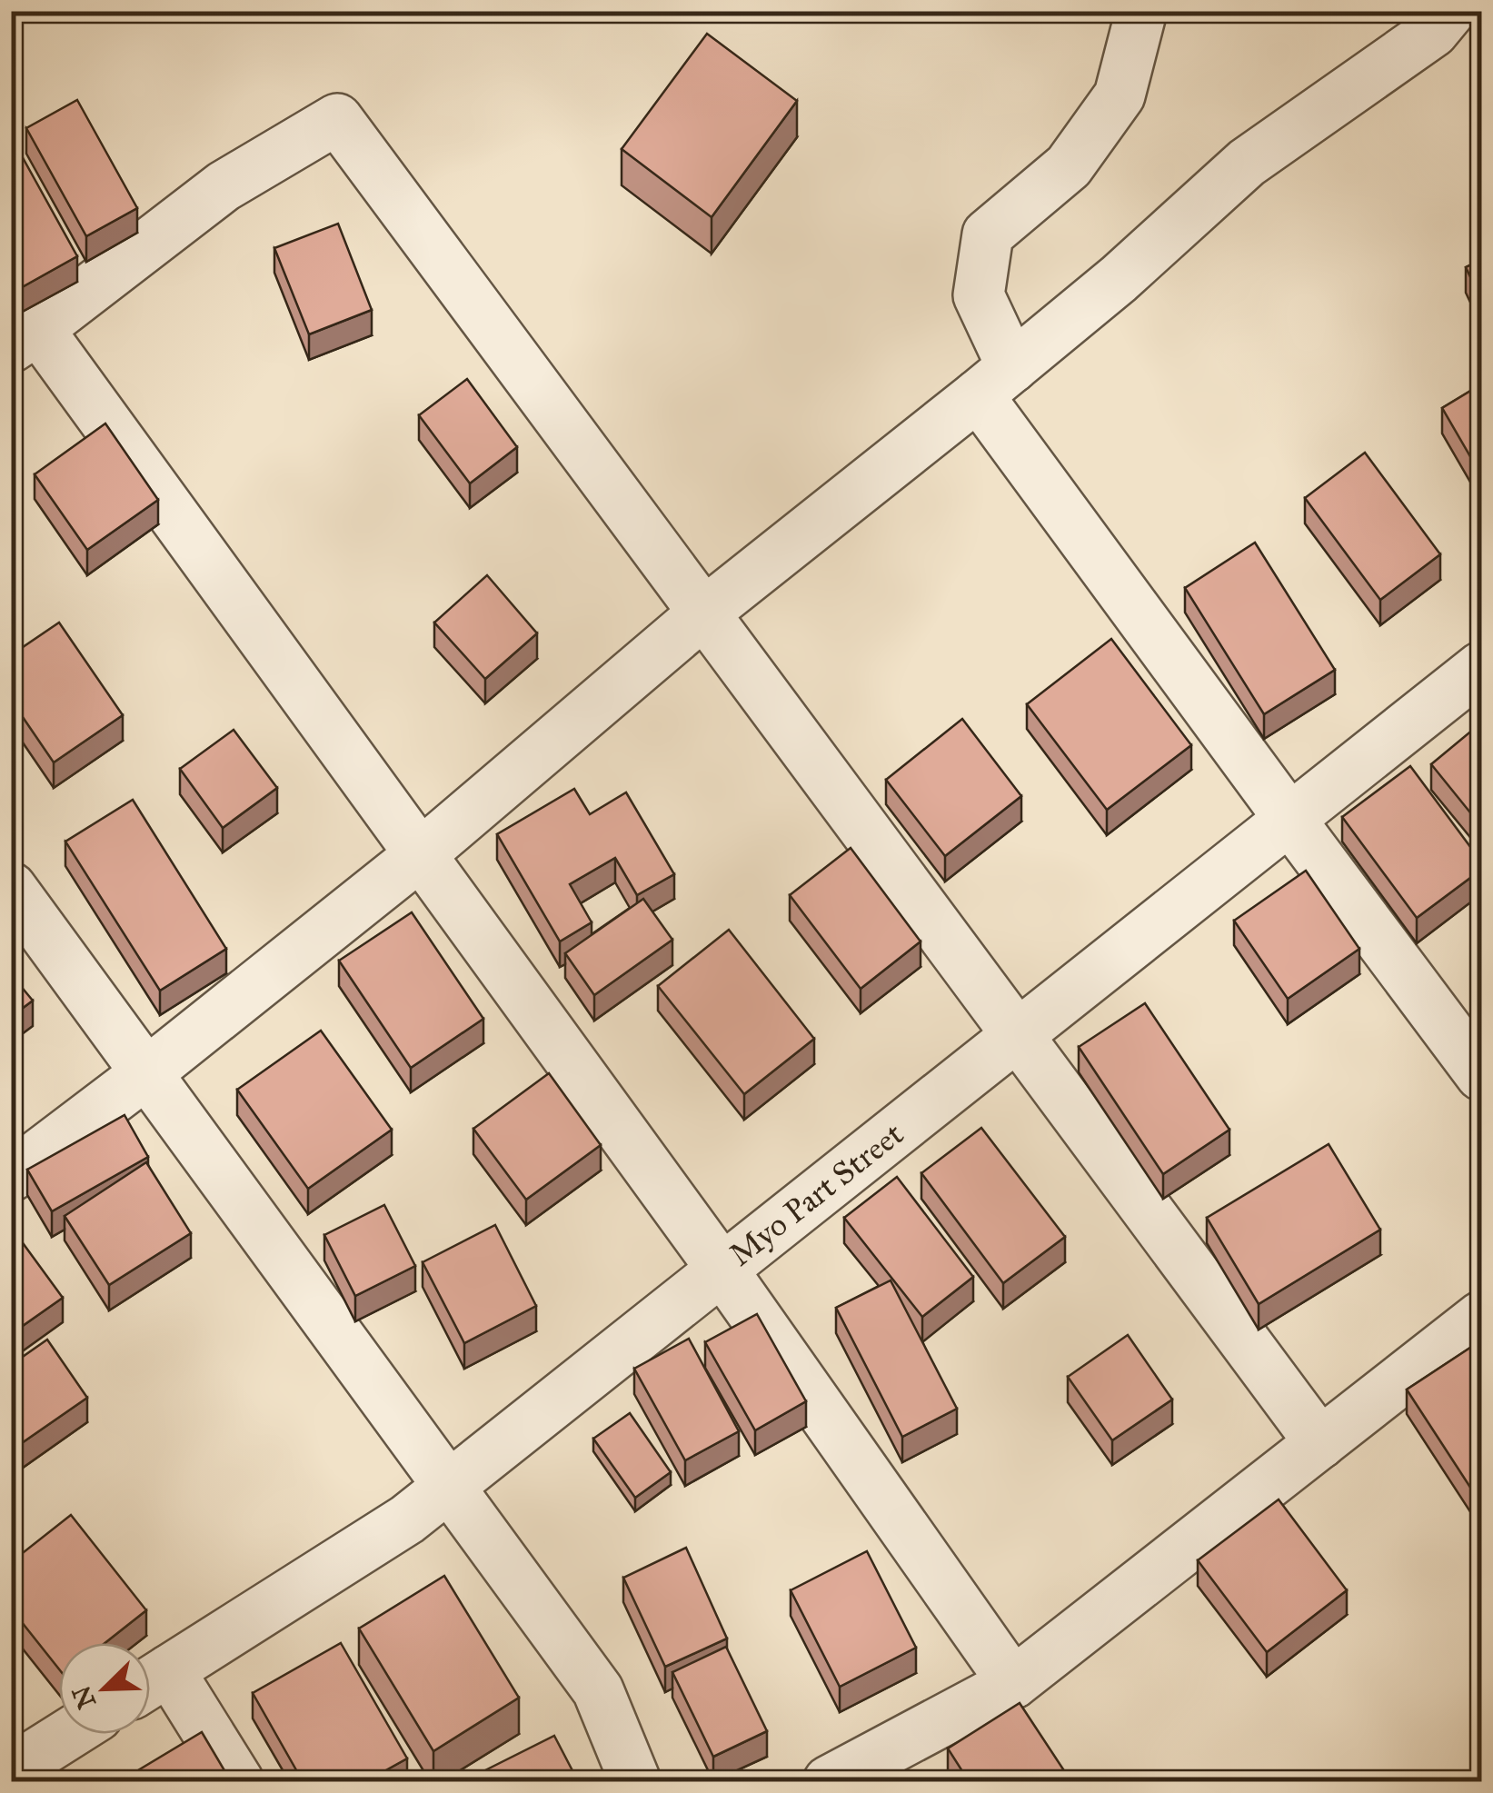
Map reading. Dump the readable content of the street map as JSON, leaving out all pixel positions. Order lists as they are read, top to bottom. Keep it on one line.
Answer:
{"streets":{"street":["Myo Part Street"]},"north":"bottom left"}
